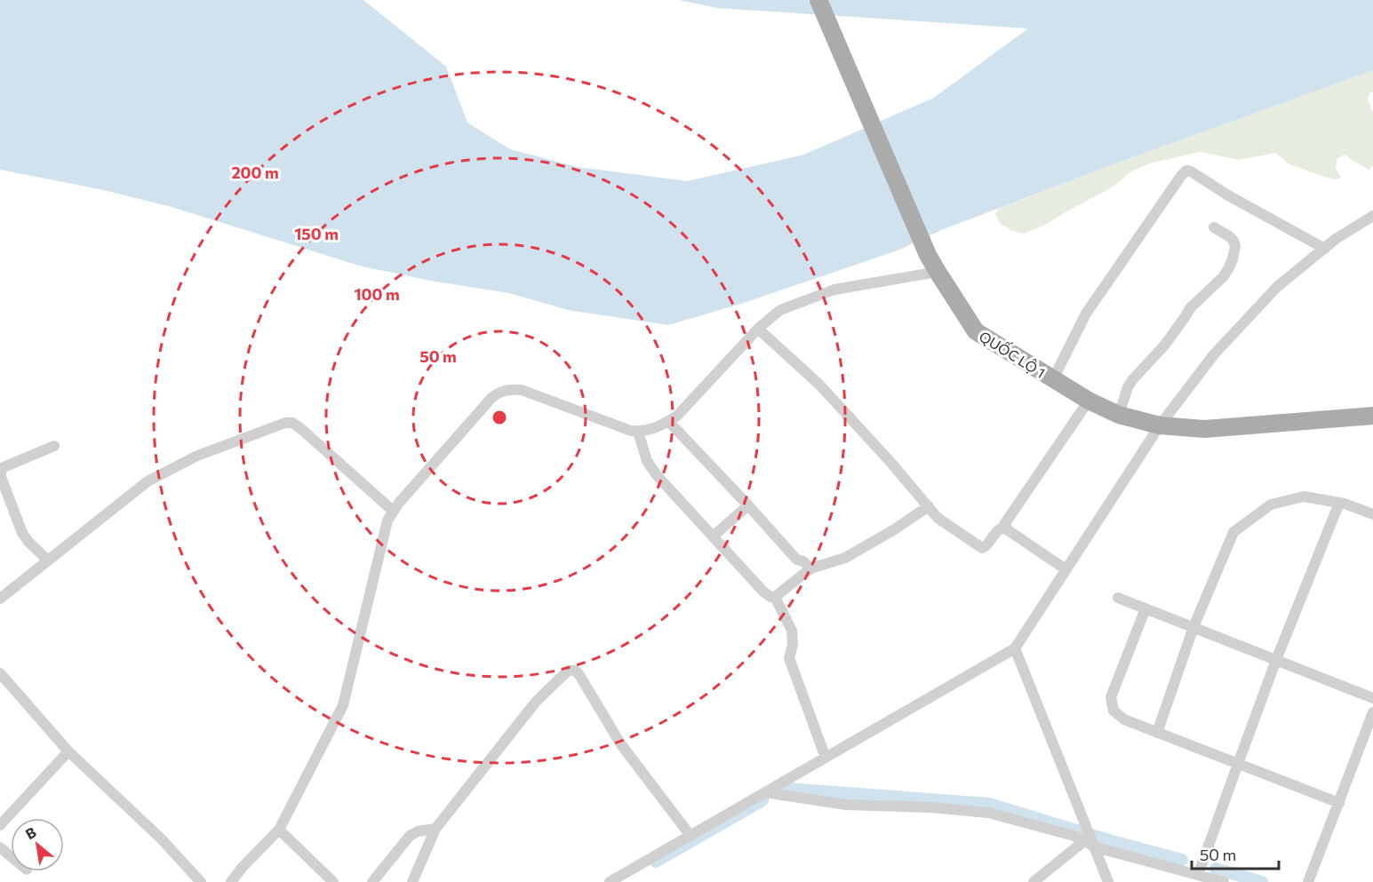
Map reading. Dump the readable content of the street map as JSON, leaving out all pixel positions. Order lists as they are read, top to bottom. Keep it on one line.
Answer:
{"streets":{"main road":["QUỐC LỘ 1"]},"scale_bar":"50 m","north":"top left","rings":["200 m","150 m","100 m","50 m"]}
